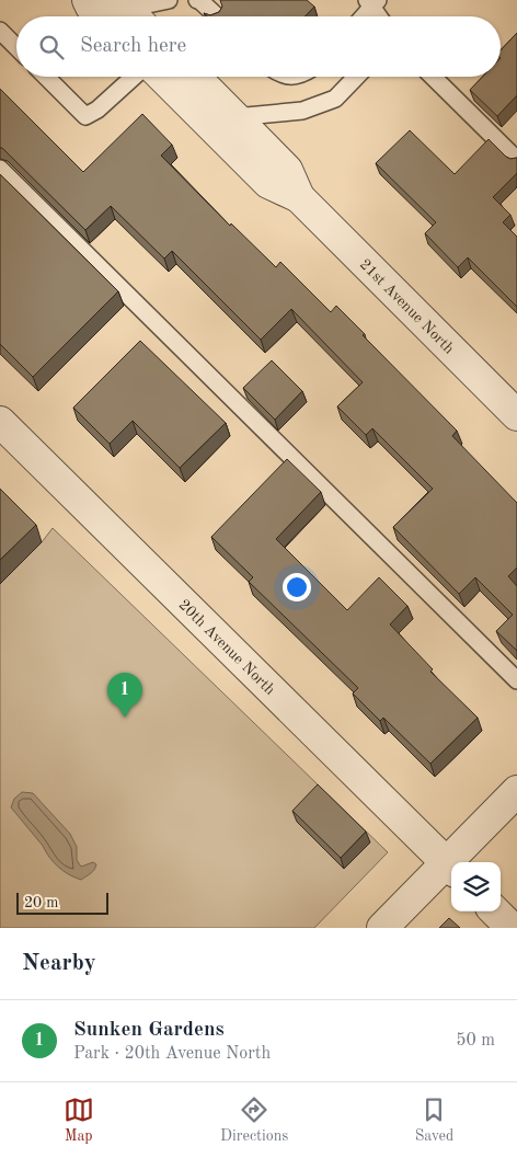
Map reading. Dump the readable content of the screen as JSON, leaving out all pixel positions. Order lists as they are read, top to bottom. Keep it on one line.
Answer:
{"streets":{"street":["21st Avenue North","20th Avenue North"]},"scale_bar":"20 m","page":{"search":"Search here","pins":"1","scale":"20 m","heading":"Nearby","list":[{"mark":"1","name":"Sunken Gardens","note":"Park · 20th Avenue North","value":"50 m"}],"nav":["Map","Directions","Saved"]}}
